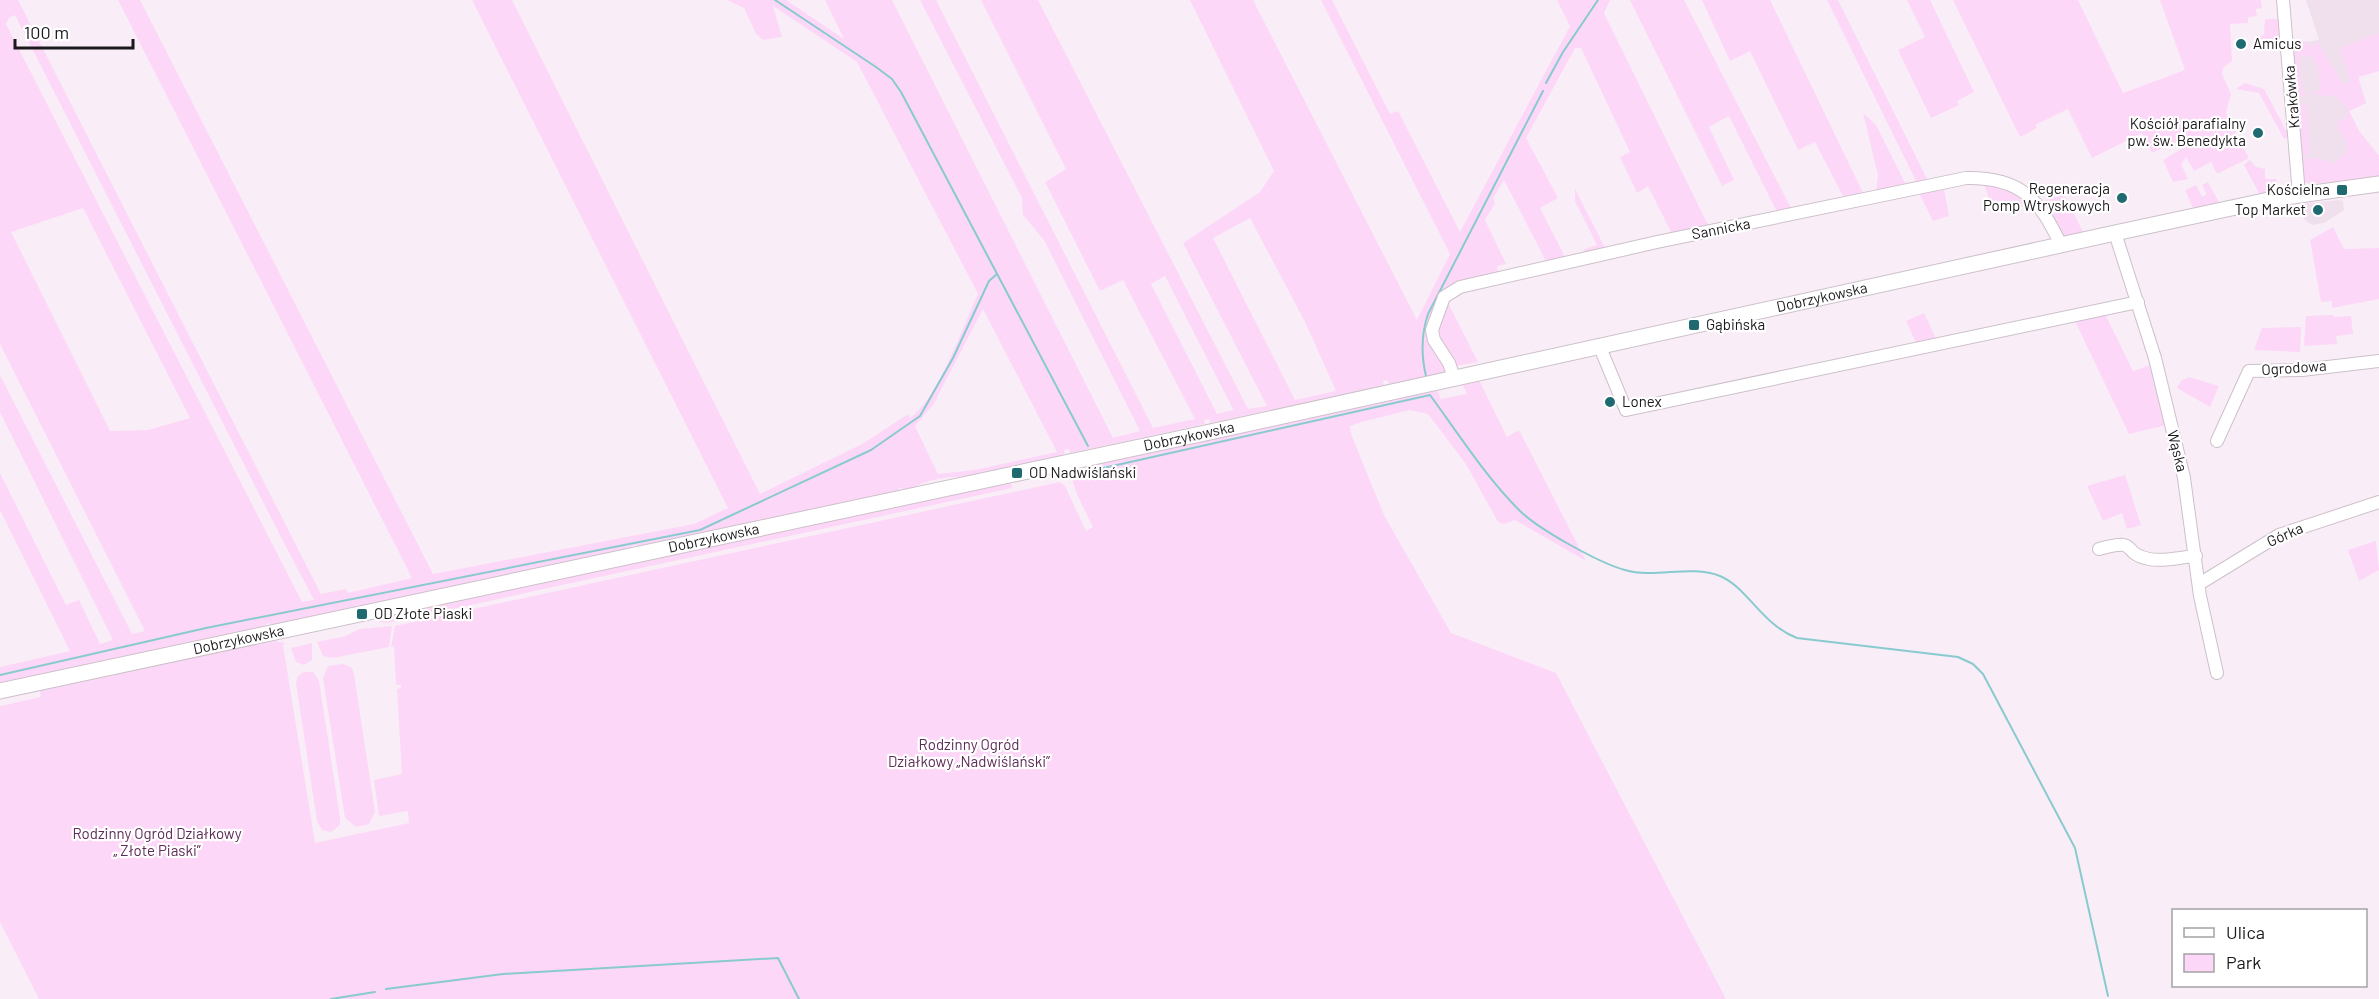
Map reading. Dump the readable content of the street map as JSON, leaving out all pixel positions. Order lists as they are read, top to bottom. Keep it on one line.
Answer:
{"streets":{"main road":["Dobrzykowska"],"street":["Krakówka","Sannicka","Ogrodowa","Wąska","Górka"]},"crossings":[["Krakówka","Dobrzykowska"],["Sannicka","Dobrzykowska"],["Dobrzykowska","Wąska"],["Wąska","Górka"]],"parks":["Rodzinny Ogród Działkowy „Nadwiślański”","Rodzinny Ogród Działkowy „ Złote Piaski”"],"places":{"other":["Amicus","Kościół parafialny pw. św. Benedykta","Regeneracja Pomp Wtryskowych","Top Market","Lonex"],"transit":["Kościelna","Gąbińska","OD Nadwiślański","OD Złote Piaski"]},"legend":["Ulica","Park"],"scale_bar":"100 m"}
